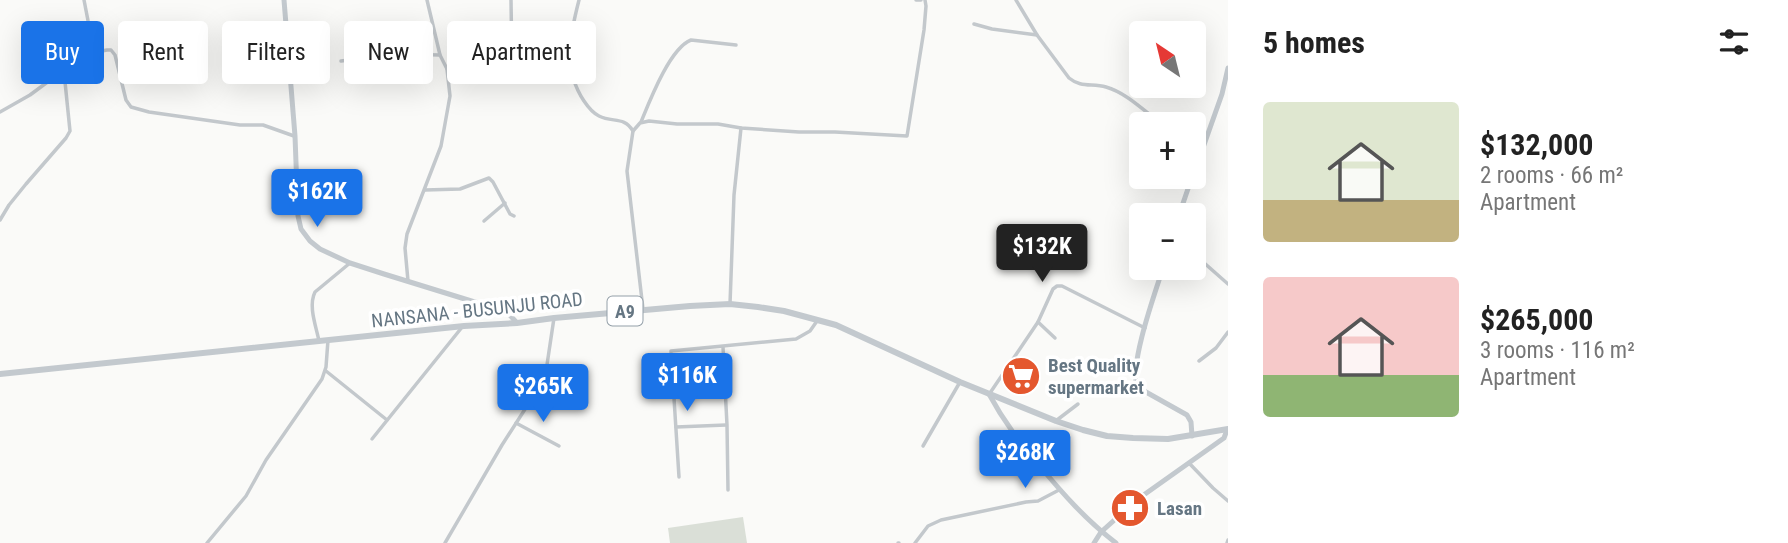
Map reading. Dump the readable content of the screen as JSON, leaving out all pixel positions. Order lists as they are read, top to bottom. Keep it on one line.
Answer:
{"streets":{"main road":["NANSANA - BUSUNJU ROAD","A9"]},"places":{"supermarket":["Best Quality supermarket"],"pharmacy":["Lasan"]},"north":"top left","page":{"heading":"5 homes","map_buttons":["+","−"],"chip":["Buy","Rent","Filters","New","Apartment"],"list":[{"name":"$132,000","note":"2 rooms · 66 m² · Apartment"},{"name":"$265,000","note":"3 rooms · 116 m² · Apartment"}],"price":["$162K","$132K","$116K","$265K","$268K"]}}
